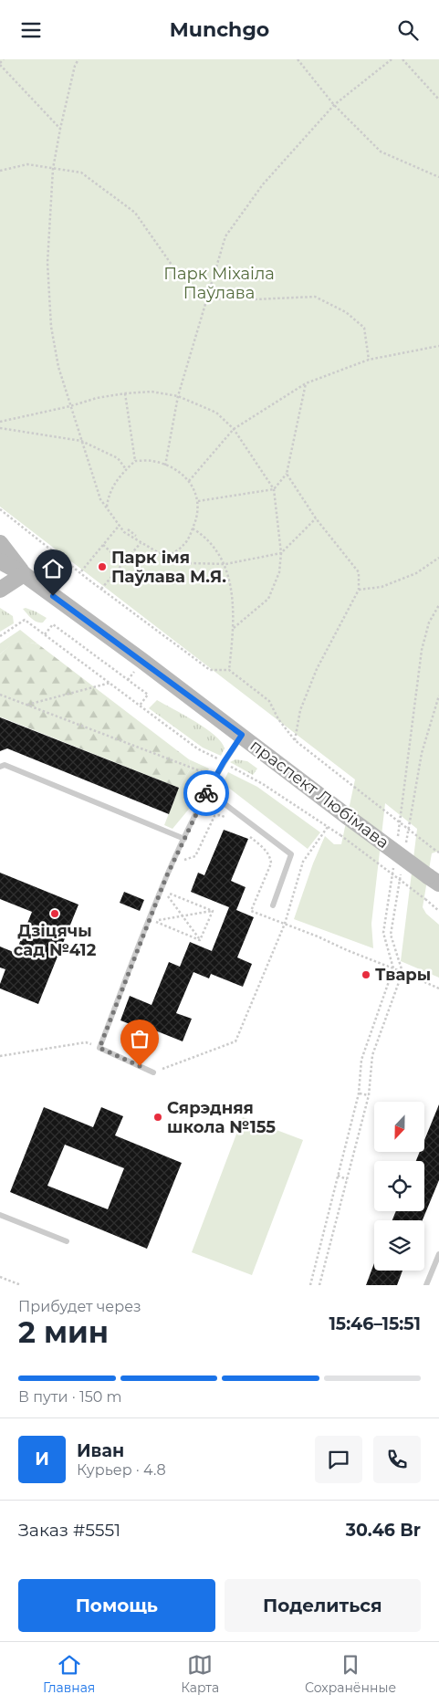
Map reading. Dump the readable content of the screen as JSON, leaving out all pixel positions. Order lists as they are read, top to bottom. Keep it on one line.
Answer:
{"streets":{"main road":["праспект Любімава"]},"parks":["Парк Міхаіла Паўлава"],"places":["Парк імя Паўлава М.Я.","Дзіцячы сад №412","Твары","Сярэдняя школа №155"],"north":"bottom","page":{"header":"Munchgo","heading":["2 мин","Прибудет через","15:46–15:51"],"panel":["Иван","Курьер · 4.8","Заказ #5551","30.46 Br"],"bar":"В пути · 150 m","round":"И","buttons":["Помощь","Поделиться"],"tabs":["Главная","Карта","Сохранённые"]}}
